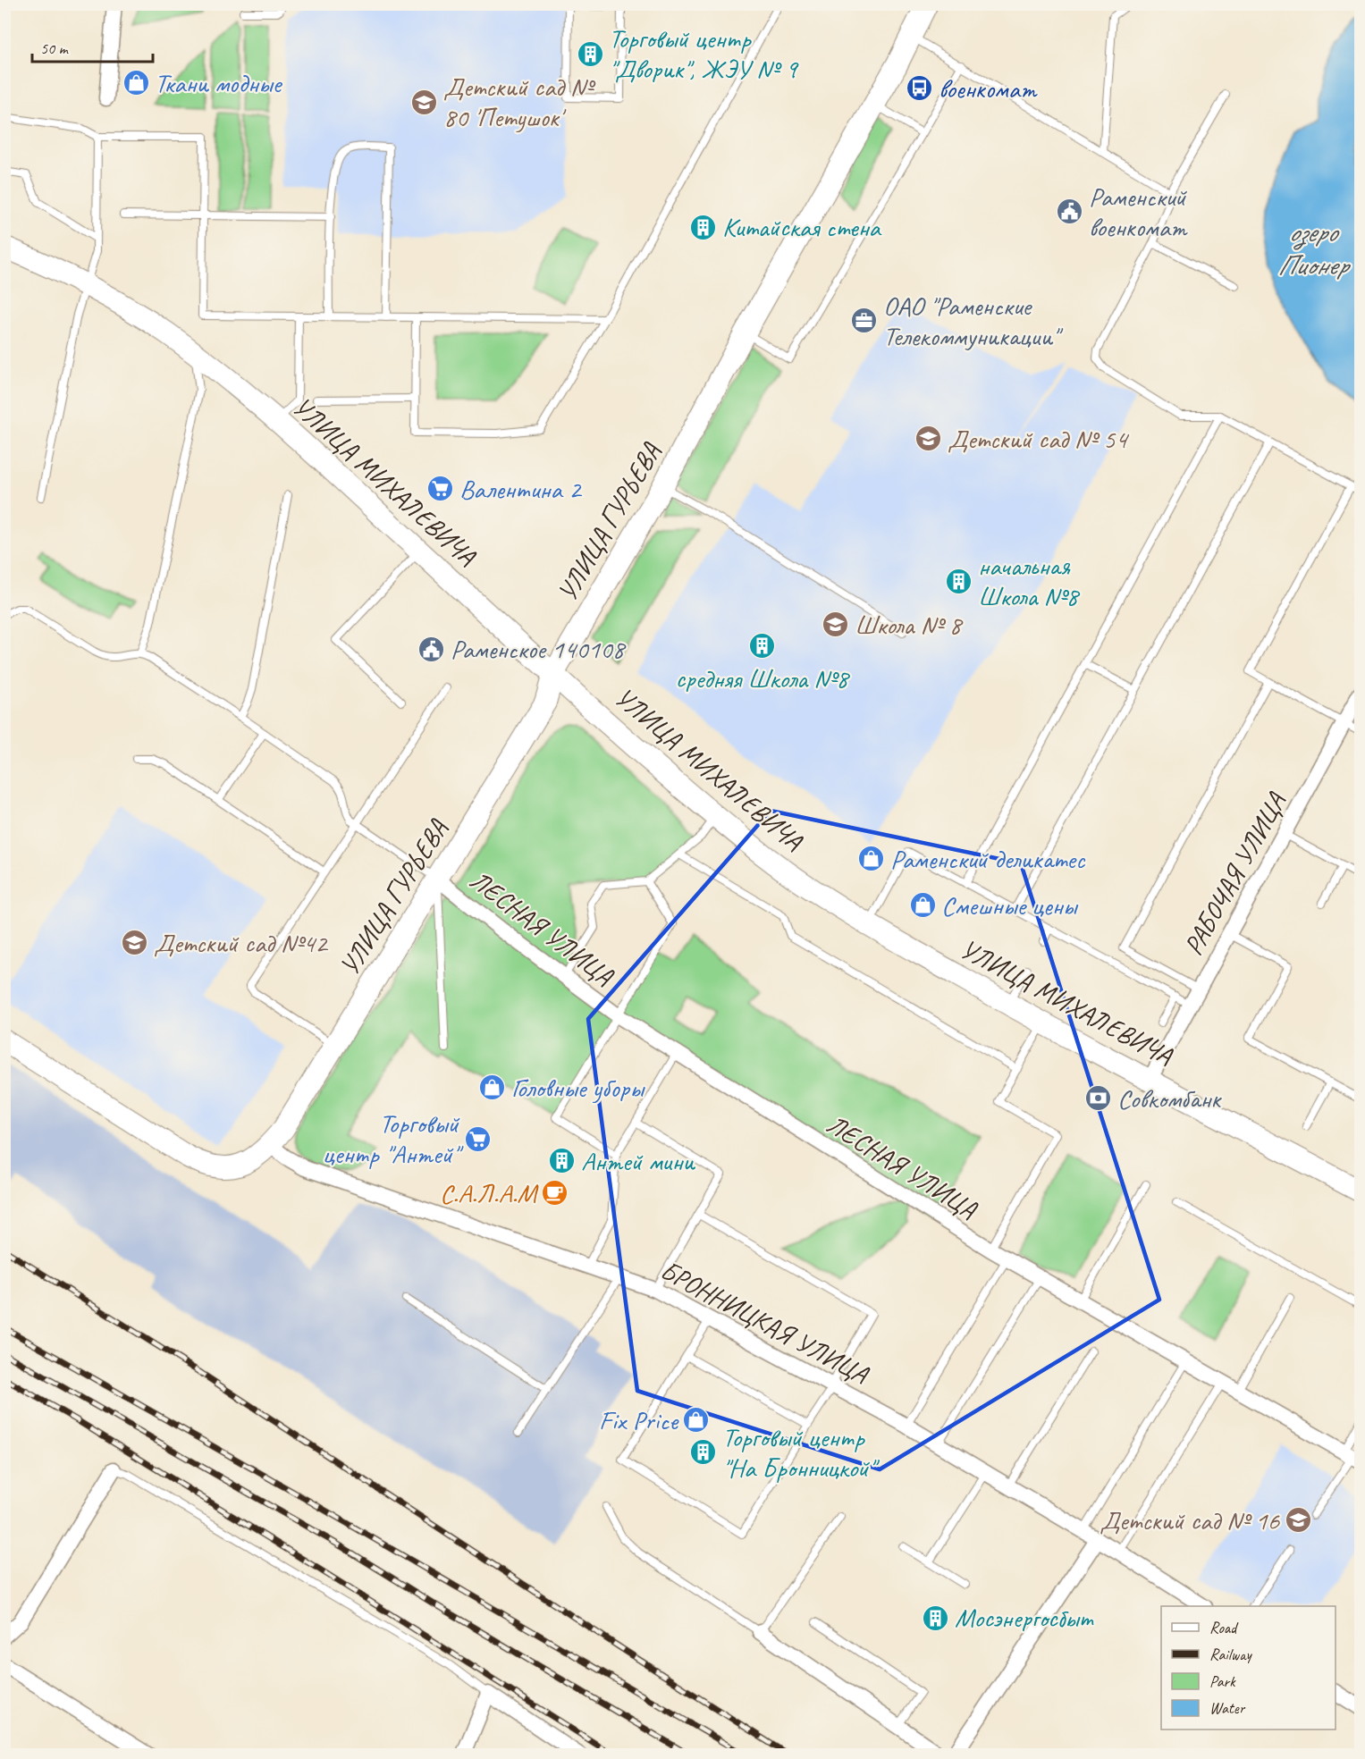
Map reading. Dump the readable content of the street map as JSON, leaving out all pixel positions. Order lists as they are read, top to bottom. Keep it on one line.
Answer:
{"streets":{"main road":["УЛИЦА МИХАЛЕВИЧА","УЛИЦА ГУРЬЕВА"],"street":["РАБОЧАЯ УЛИЦА","ЛЕСНАЯ УЛИЦА","БРОННИЦКАЯ УЛИЦА"]},"crossings":[["УЛИЦА МИХАЛЕВИЧА","УЛИЦА ГУРЬЕВА"],["УЛИЦА МИХАЛЕВИЧА","РАБОЧАЯ УЛИЦА"],["УЛИЦА ГУРЬЕВА","ЛЕСНАЯ УЛИЦА"],["УЛИЦА ГУРЬЕВА","БРОННИЦКАЯ УЛИЦА"]],"water":["озеро Пионер"],"places":{"building":["Торговый центр \"Дворик\", ЖЭУ № 9","Китайская стена","начальная Школа №8","средняя Школа №8","Антей мини","Торговый центр \"На Бронницкой\"","Мосэнергосбыт"],"shop":["Ткани модные","Раменский деликатес","Смешные цены","Головные уборы","Fix Price"],"bus stop":["военкомат"],"school or university":["Детский сад № 80 'Петушок'","Детский сад № 54","Школа № 8","Детский сад №42","Детский сад № 16"],"public building":["Раменский военкомат","Раменское 140108"],"office":["ОАО \"Раменские Телекоммуникации\""],"supermarket":["Валентина 2","Торговый центр \"Антей\""],"bank":["Совкомбанк"],"cafe":["С.А.Л.А.М"]},"legend":["Road","Railway","Park","Water"],"scale_bar":"50 m"}
